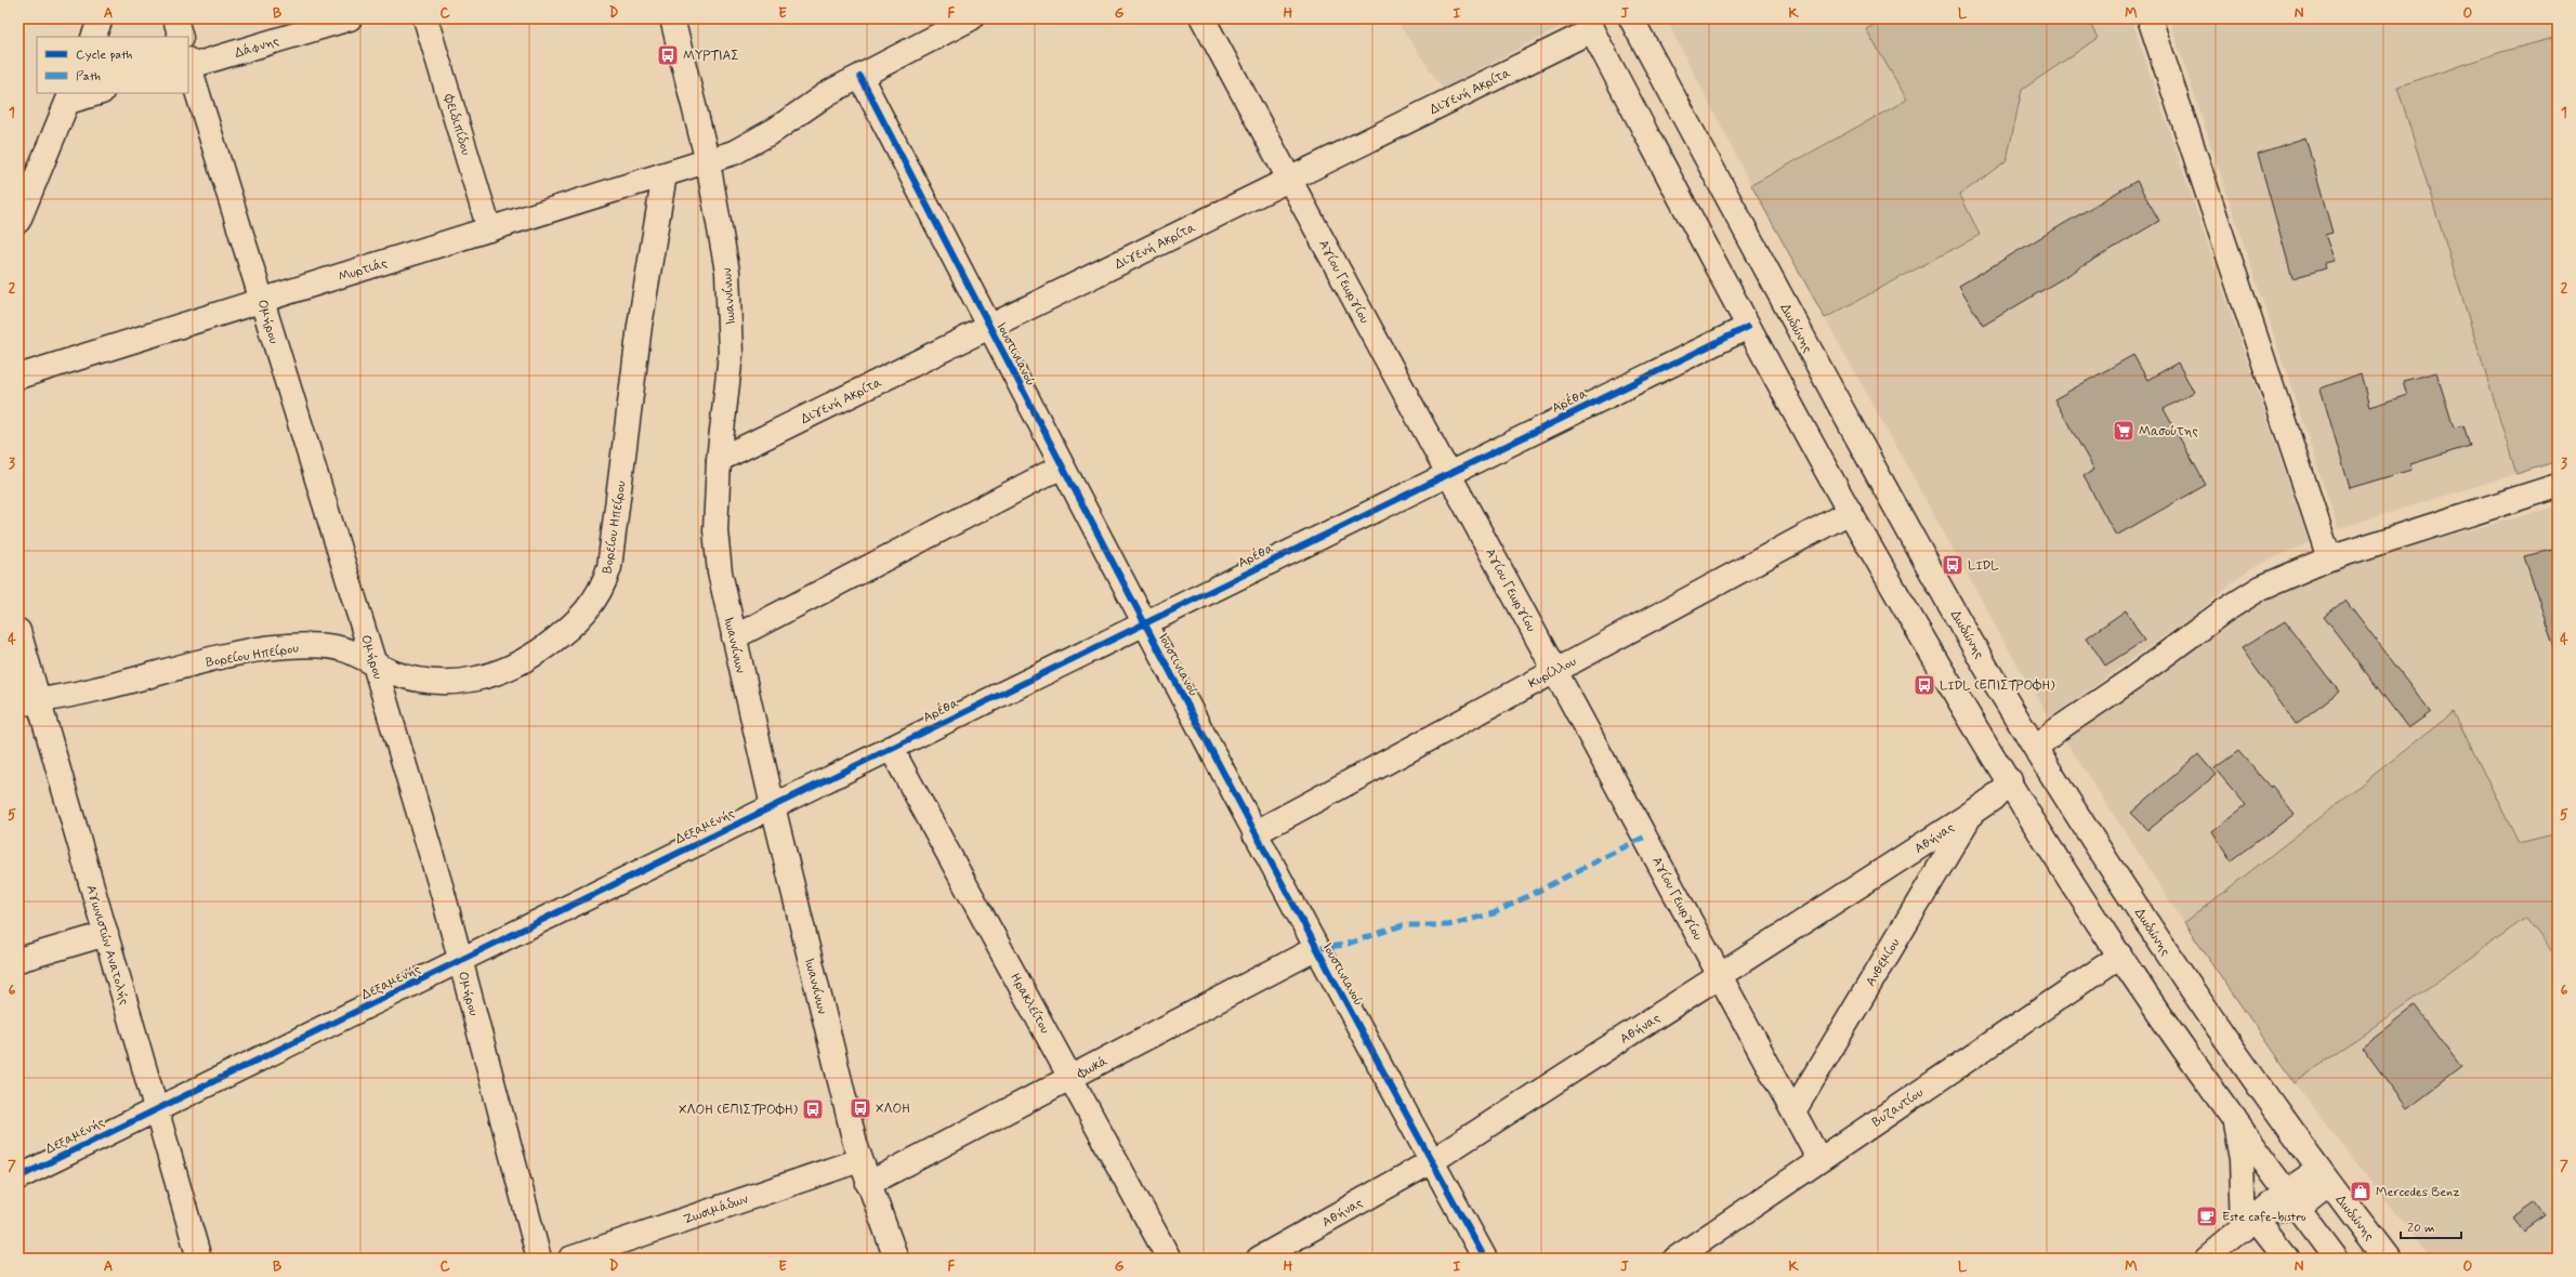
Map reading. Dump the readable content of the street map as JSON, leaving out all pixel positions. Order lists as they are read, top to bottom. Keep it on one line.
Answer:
{"streets":{"street":["Δάφνης","Διγενή Ακρίτα","Φειδιπίδου","Μυρτιάς","Αγίου Γεωργίου","Ιωαννίνων","Ομήρου","Δωδώνης","Ιουστινιανού","Αρέθα","Βορείου Ηπείρου","Κυρίλλου","Δεξαμενής","Αθήνας","Αγωνιστών Ανατολής","Ανθεμίου","Ηρακλείτου","Φωκά","Βυζαντίου","Ζωσιμάδων"]},"crossings":[["Δάφνης","Ομήρου"],["Διγενή Ακρίτα","Αγίου Γεωργίου"],["Διγενή Ακρίτα","Ιωαννίνων"],["Διγενή Ακρίτα","Ιουστινιανού"],["Φειδιπίδου","Μυρτιάς"],["Μυρτιάς","Ιωαννίνων"],["Μυρτιάς","Ομήρου"],["Μυρτιάς","Ιουστινιανού"],["Μυρτιάς","Βορείου Ηπείρου"],["Αγίου Γεωργίου","Αρέθα"],["Αγίου Γεωργίου","Κυρίλλου"],["Αγίου Γεωργίου","Αθήνας"],["Αγίου Γεωργίου","Ανθεμίου"],["Αγίου Γεωργίου","Βυζαντίου"],["Ιωαννίνων","Αρέθα"],["Ιωαννίνων","Δεξαμενής"],["Ιωαννίνων","Φωκά"],["Ιωαννίνων","Ζωσιμάδων"],["Ομήρου","Βορείου Ηπείρου"],["Ομήρου","Δεξαμενής"],["Ιουστινιανού","Αρέθα"],["Ιουστινιανού","Κυρίλλου"],["Ιουστινιανού","Αθήνας"],["Ιουστινιανού","Φωκά"],["Αρέθα","Δεξαμενής"],["Αρέθα","Ηρακλείτου"],["Βορείου Ηπείρου","Αγωνιστών Ανατολής"],["Δεξαμενής","Αγωνιστών Ανατολής"],["Αθήνας","Ανθεμίου"],["Ηρακλείτου","Φωκά"]],"places":{"bus stop":["ΜΥΡΤΙΑΣ","LIDL","LIDL (ΕΠΙΣΤΡΟΦΗ)","ΧΛΟΗ","ΧΛΟΗ (ΕΠΙΣΤΡΟΦΗ)"],"supermarket":["Μασούτης"],"shop":["Mercedes Benz"],"cafe":["Este cafe-bistro"]},"legend":["Cycle path","Path"],"scale_bar":"20 m","grid":{"columns":["A","B","C","D","E","F","G","H","I","J","K","L","M","N","O"],"rows":["1","2","3","4","5","6","7"]}}
